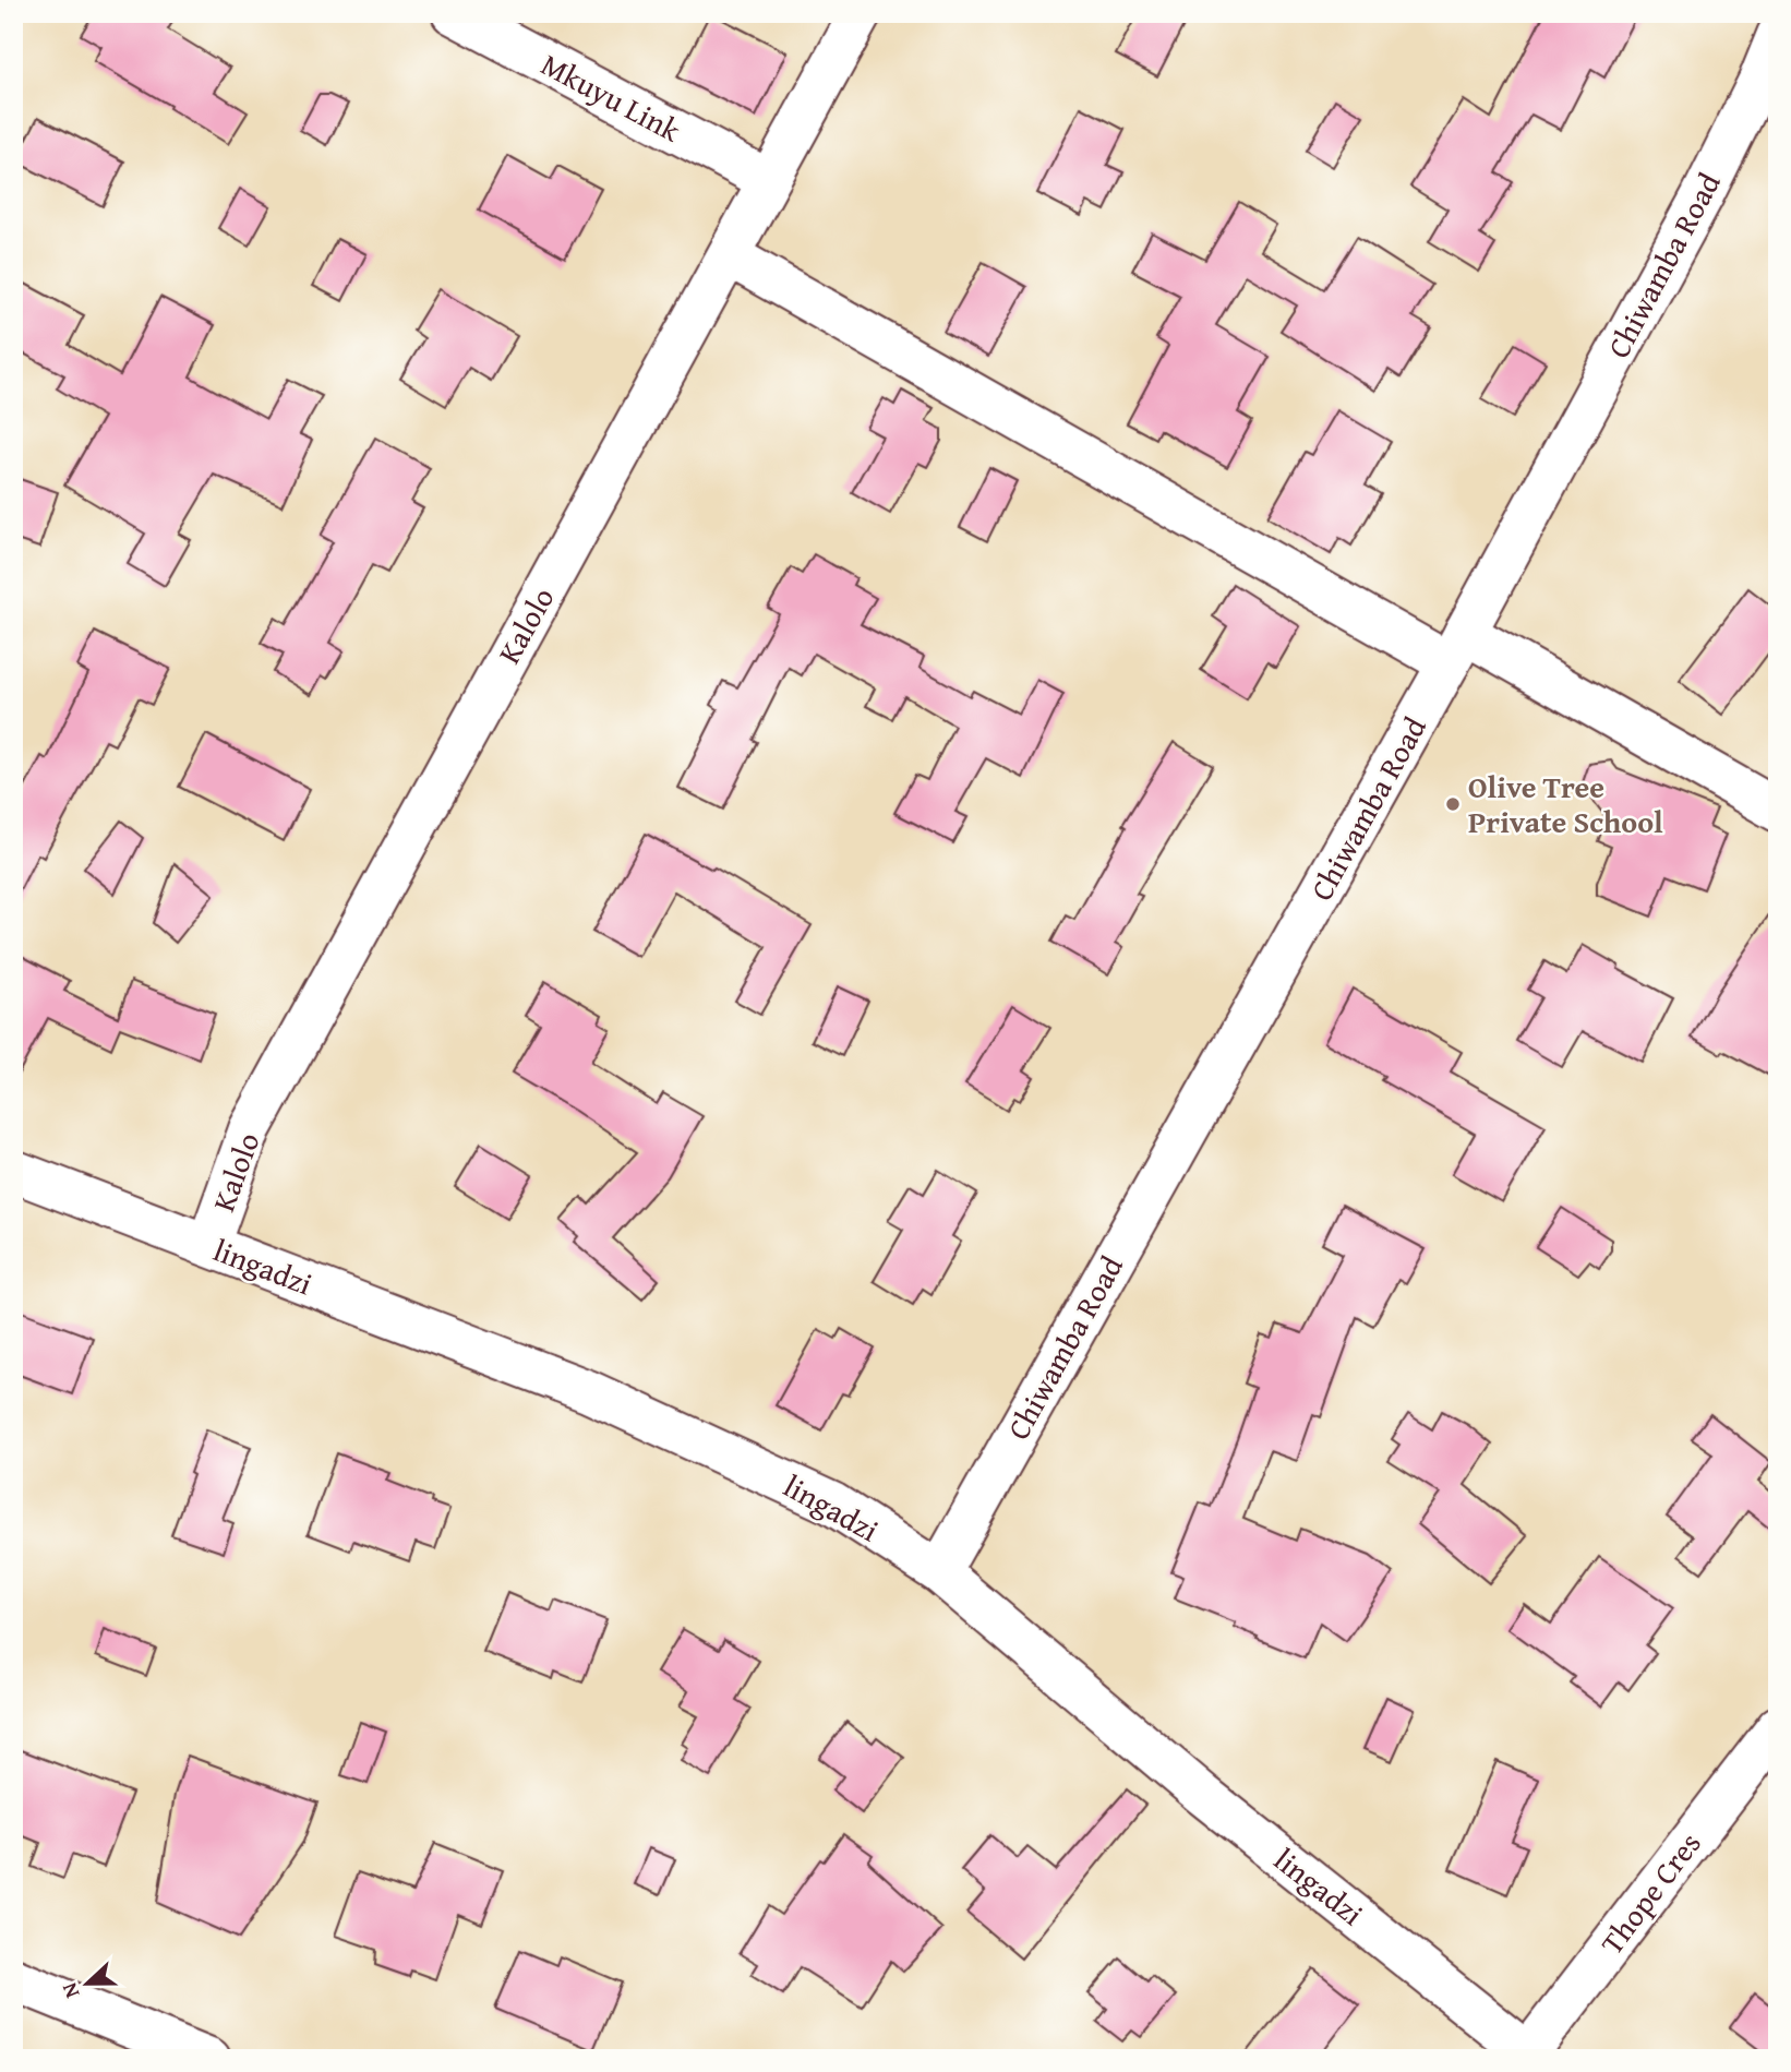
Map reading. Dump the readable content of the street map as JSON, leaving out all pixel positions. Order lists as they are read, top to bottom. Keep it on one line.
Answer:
{"streets":{"street":["Mkuyu Link","Chiwamba Road","Kalolo","lingadzi","Thope Cres"]},"crossings":[["Mkuyu Link","Kalolo"],["Chiwamba Road","lingadzi"],["Kalolo","lingadzi"],["lingadzi","Thope Cres"]],"places":["Olive Tree Private School"],"north":"left"}
